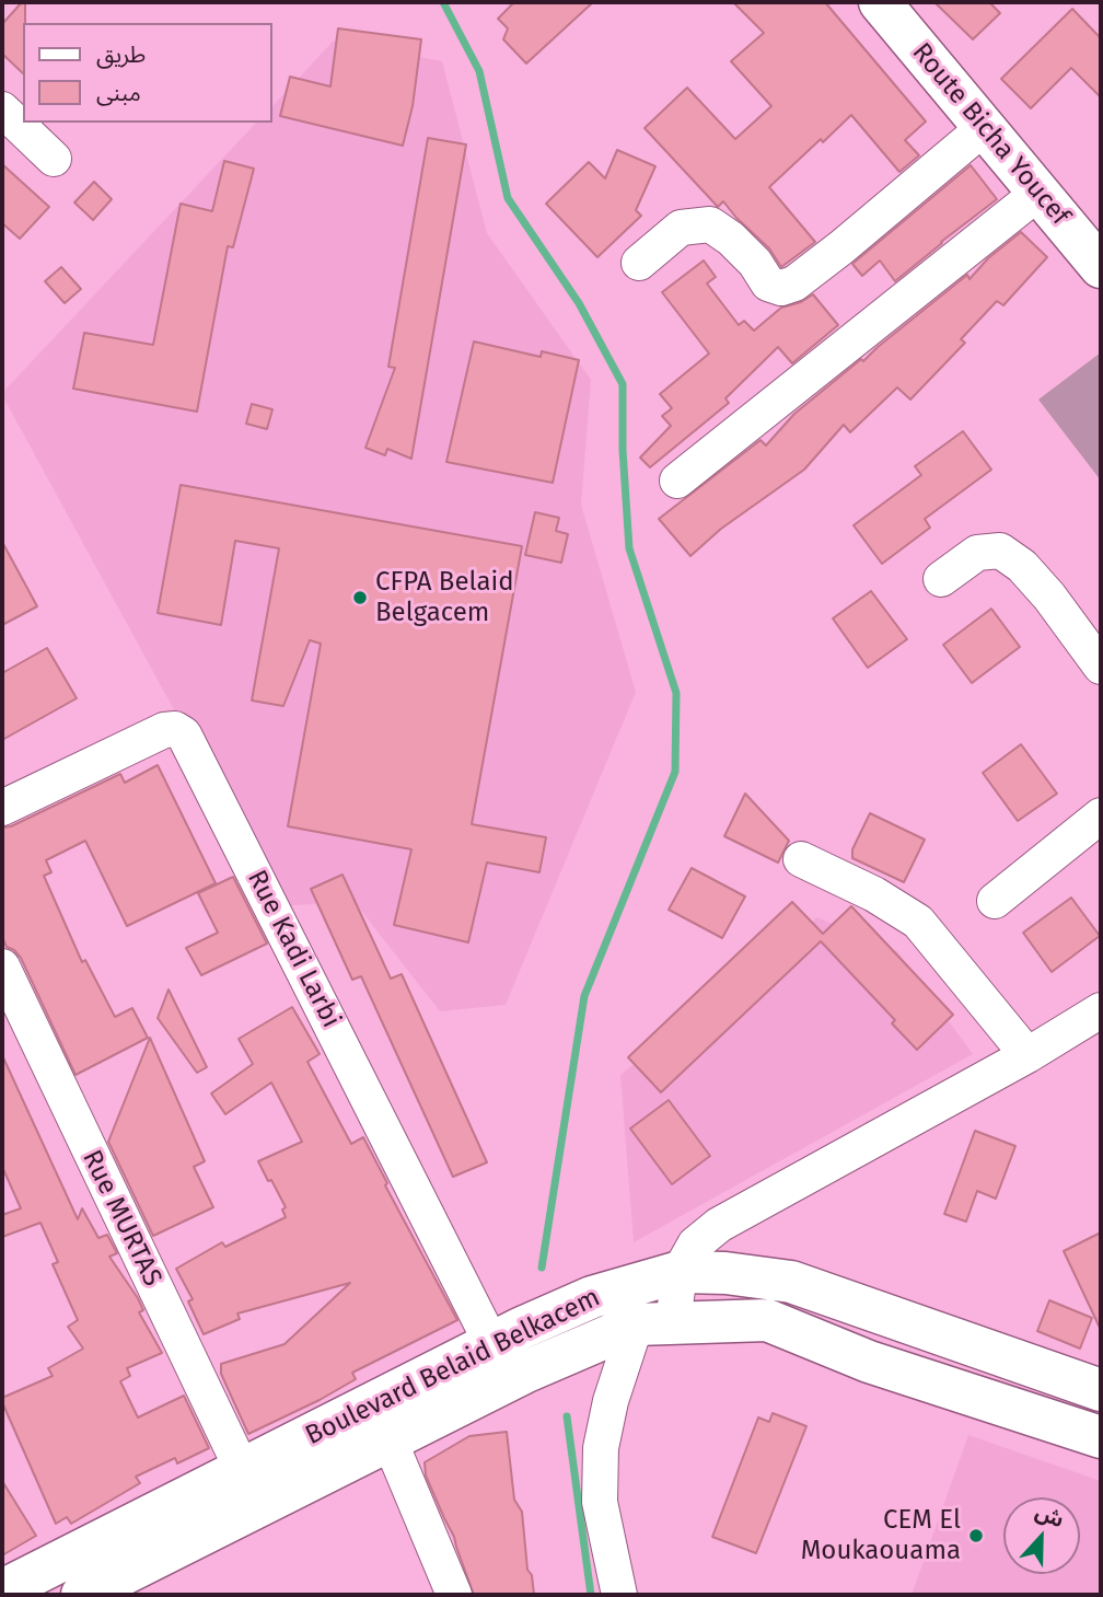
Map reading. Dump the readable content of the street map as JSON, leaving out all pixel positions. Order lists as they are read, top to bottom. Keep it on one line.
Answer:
{"streets":{"main road":["Route Bicha Youcef","Boulevard Belaid Belkacem"],"street":["Rue Kadi Larbi","Rue MURTAS"]},"crossings":[["Rue Kadi Larbi","Boulevard Belaid Belkacem"],["Rue MURTAS","Boulevard Belaid Belkacem"]],"places":["CFPA Belaid Belgacem","CEM El Moukaouama"],"legend":["طريق","مبنى"],"north":"top"}
